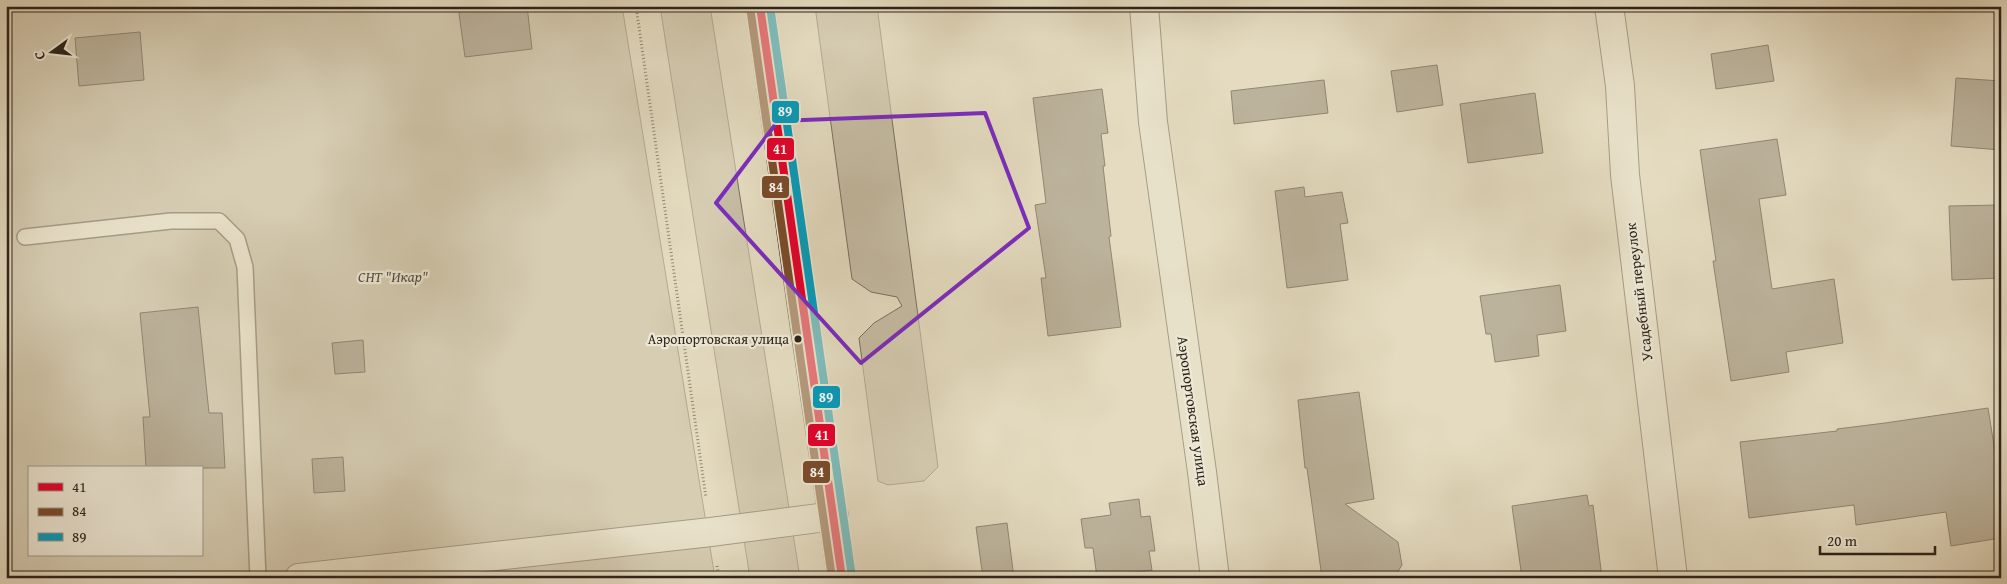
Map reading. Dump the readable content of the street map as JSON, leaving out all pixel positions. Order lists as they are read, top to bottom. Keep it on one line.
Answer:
{"streets":{"street":["Усадебный переулок","Аэропортовская улица"]},"parks":["СНТ \"Икар\""],"places":["Аэропортовская улица"],"lines":["transit line 41","transit line 89","transit line 84"],"legend":["41","84","89"],"scale_bar":"20 m","north":"left"}
